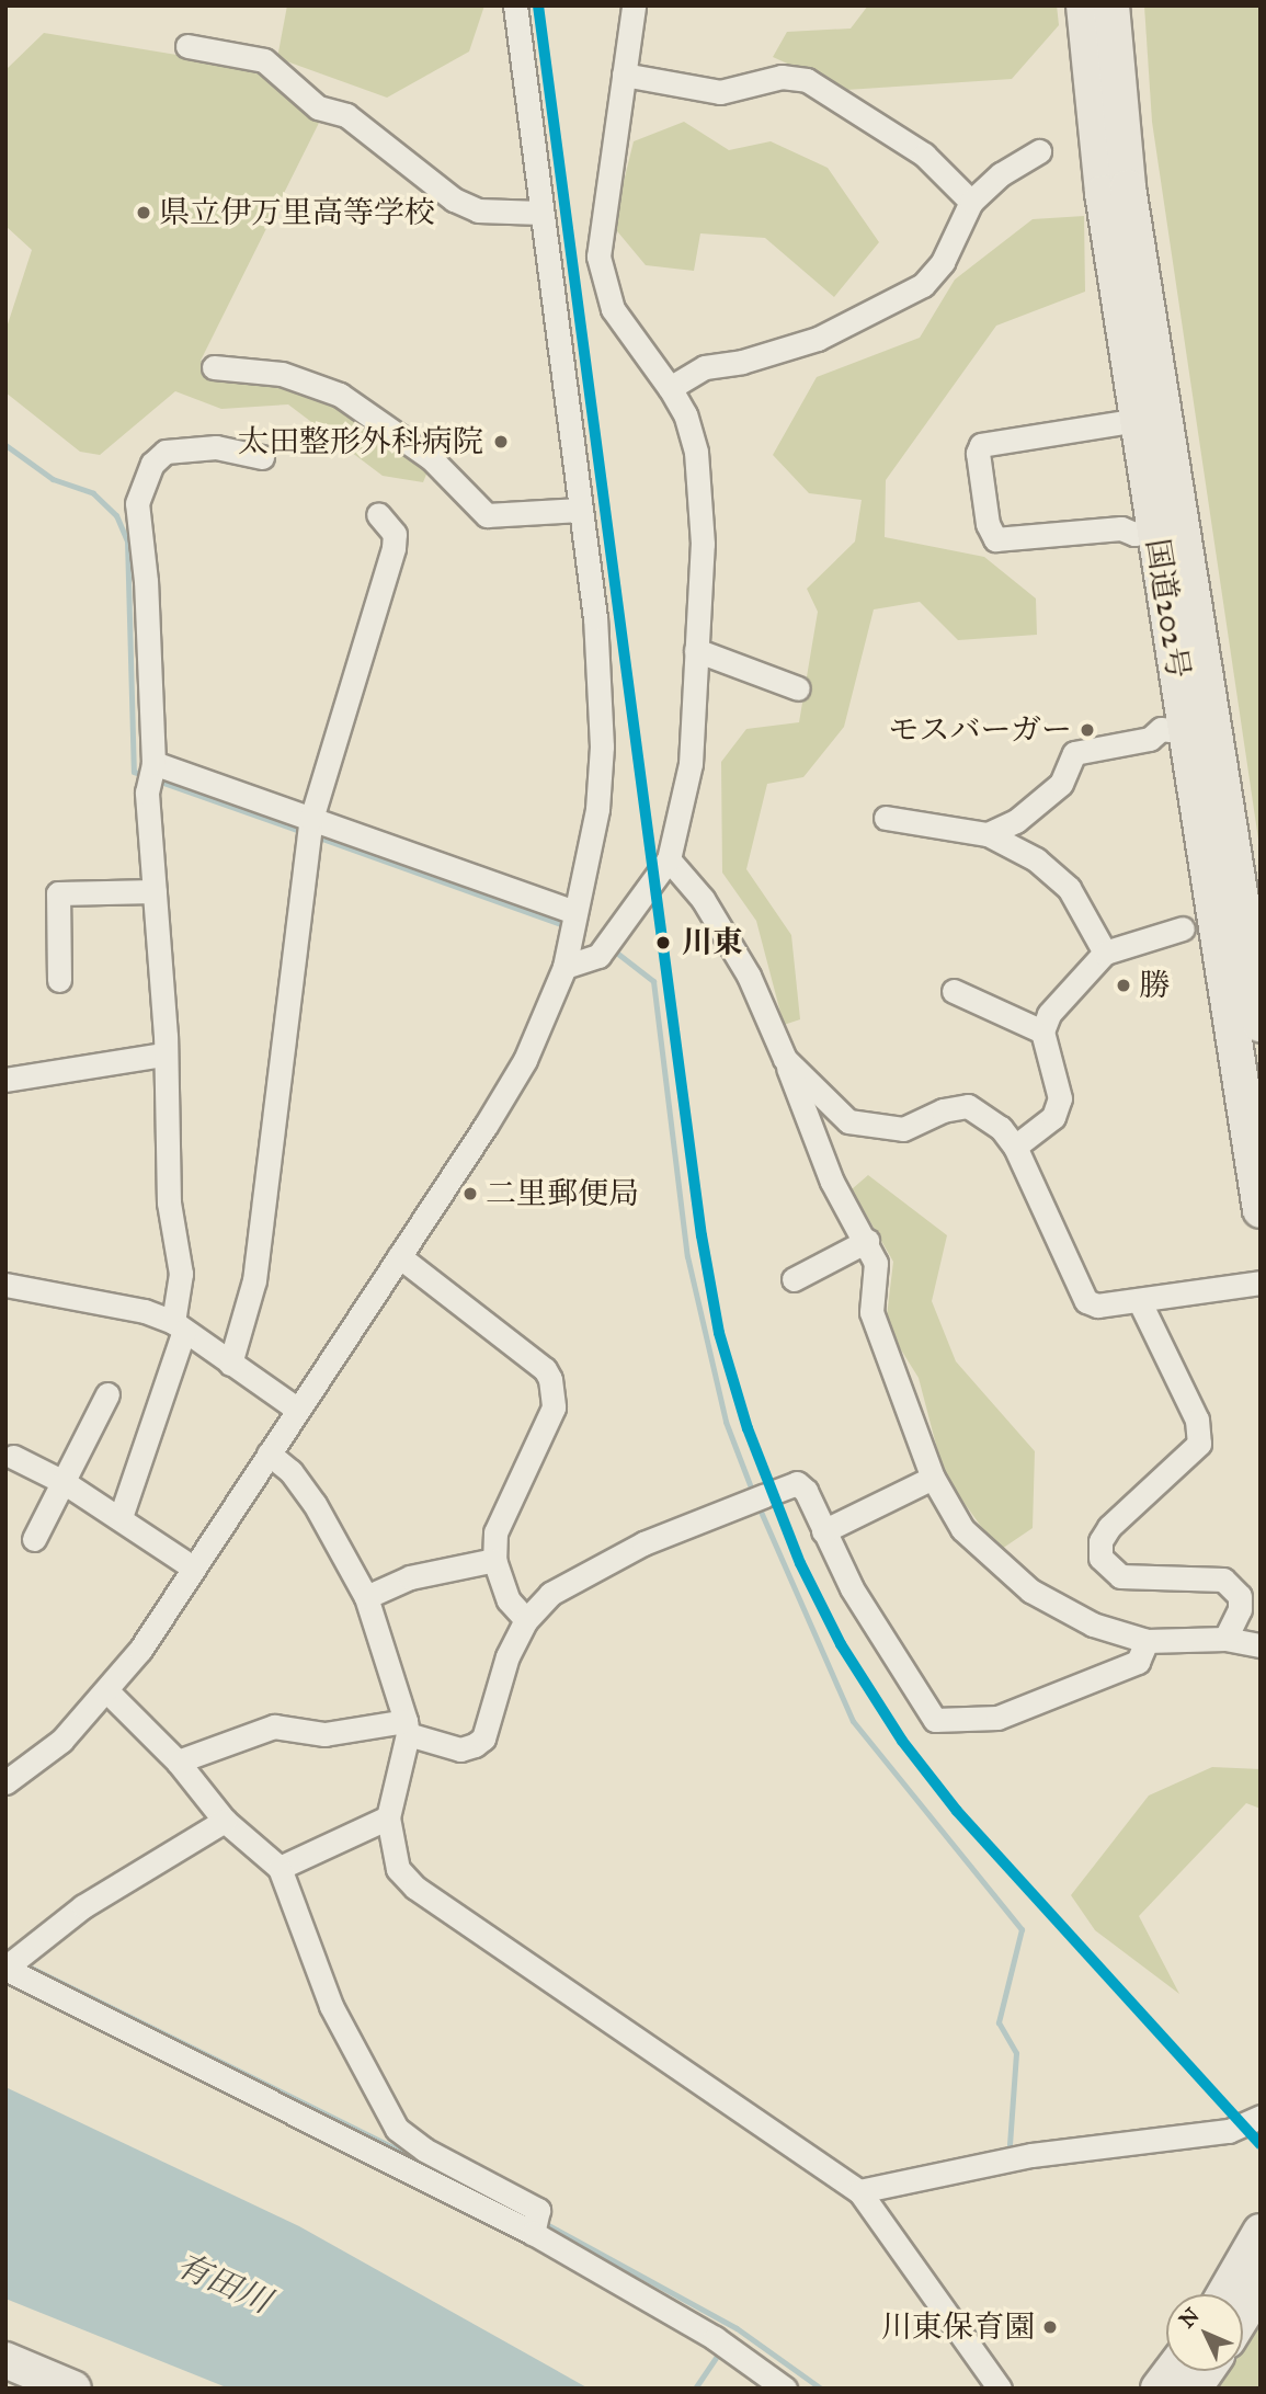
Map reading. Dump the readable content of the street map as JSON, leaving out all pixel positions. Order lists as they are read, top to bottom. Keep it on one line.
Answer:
{"streets":{"highway":["国道202号"]},"water":["有田川"],"places":["県立伊万里高等学校","太田整形外科病院","モスバーガー","川東","勝","二里郵便局","川東保育園"],"north":"top left"}
